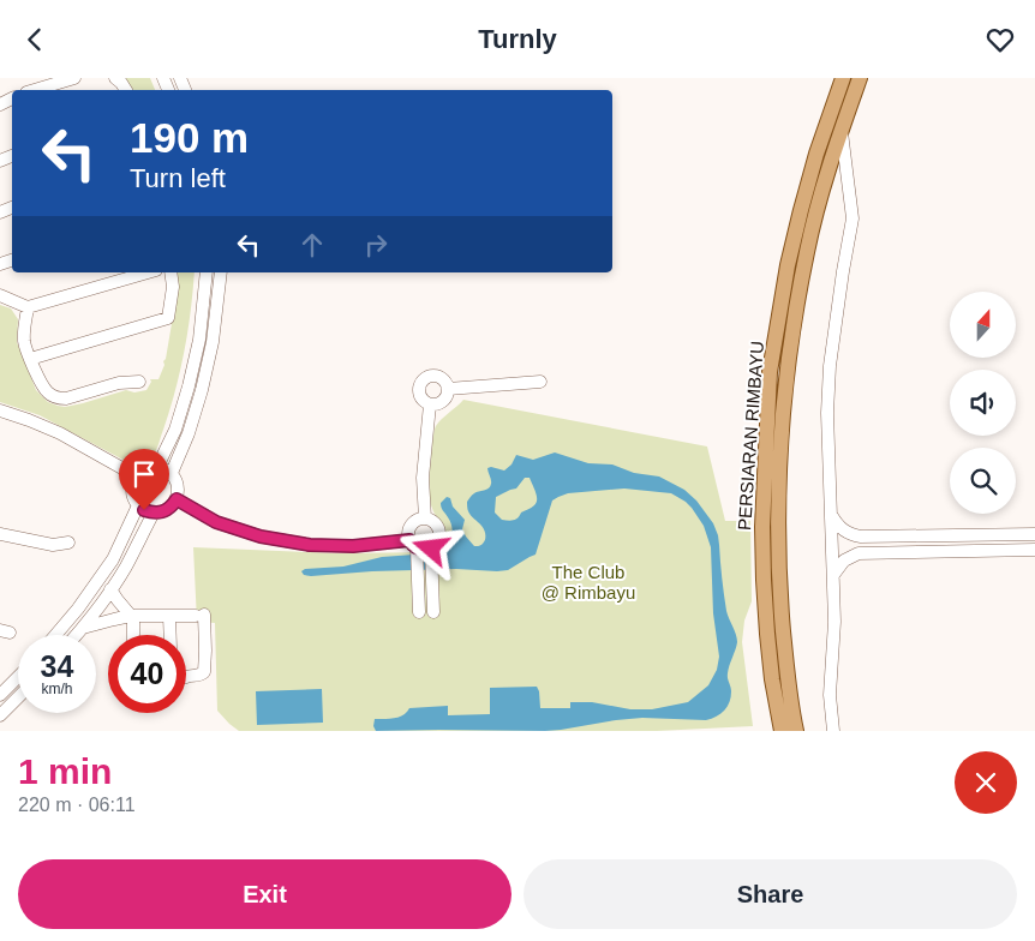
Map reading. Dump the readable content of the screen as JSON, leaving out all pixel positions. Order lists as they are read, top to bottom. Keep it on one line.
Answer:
{"streets":{"main road":["PERSIARAN RIMBAYU"]},"parks":["The Club @ Rimbayu"],"north":"top","page":{"header":"Turnly","turn":["190 m","Turn left"],"speed":"34 km/h","limit":"40","heading":["1 min","220 m · 06:11"],"buttons":["Exit","Share"]}}
